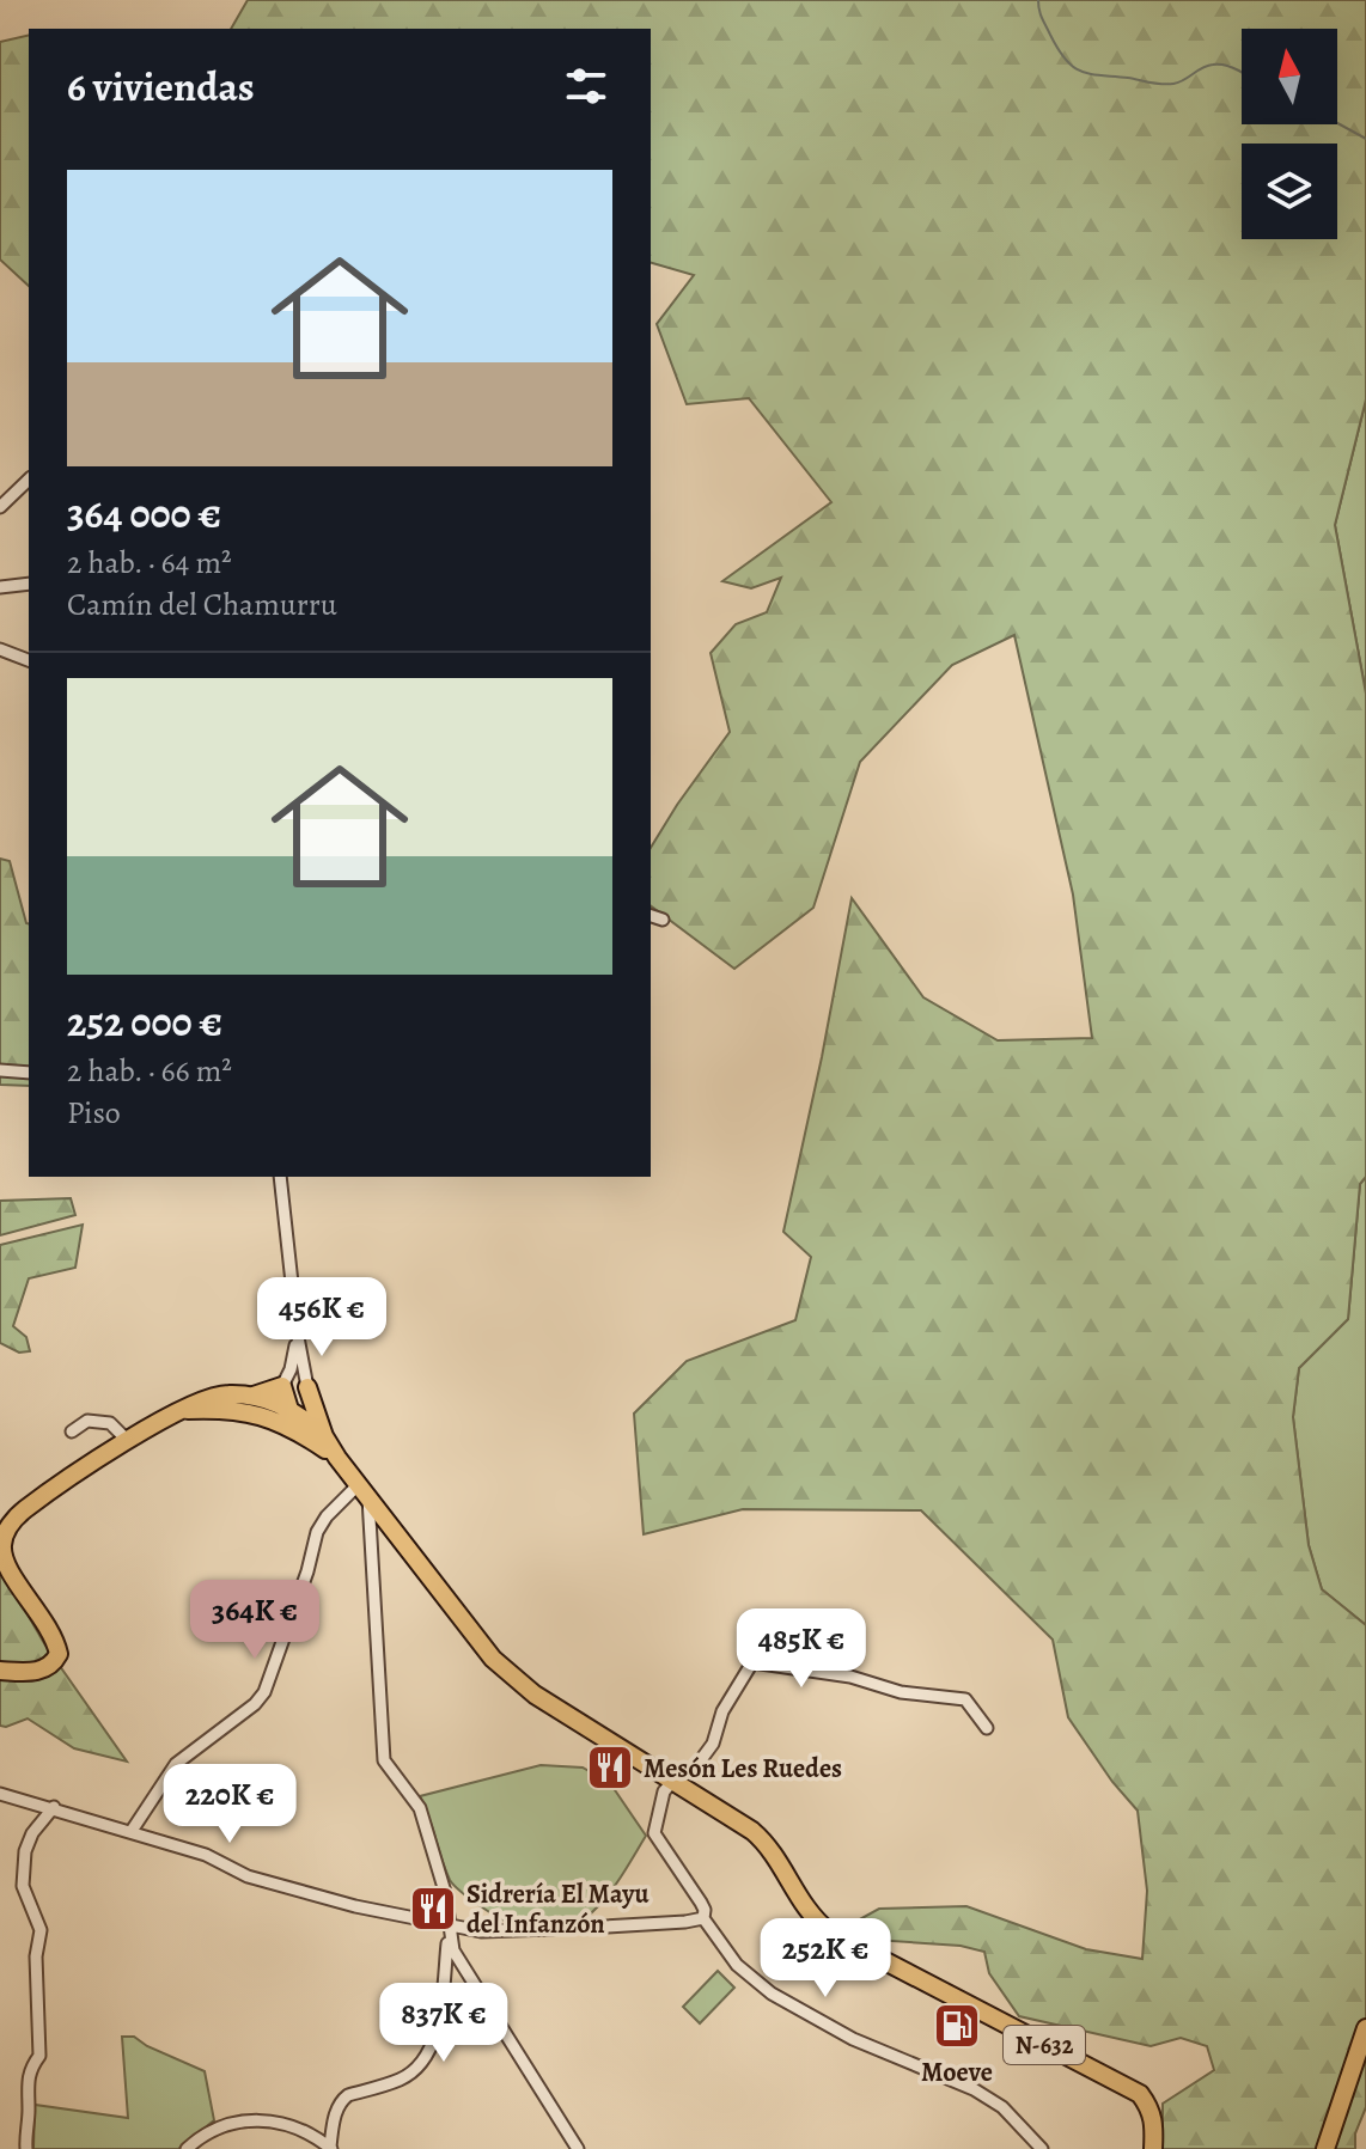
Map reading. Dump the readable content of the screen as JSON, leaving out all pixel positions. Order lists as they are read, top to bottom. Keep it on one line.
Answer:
{"streets":{"highway":["N-632"]},"places":{"restaurant":["Mesón Les Ruedes","Sidrería El Mayu del Infanzón"],"fuel station":["Moeve"]},"north":"top","page":{"heading":"6 viviendas","list":[{"name":"364 000 €","note":"2 hab. · 64 m² · Camín del Chamurru"},{"name":"252 000 €","note":"2 hab. · 66 m² · Piso"}],"price":["456K €","364K €","485K €","220K €","252K €","837K €"]}}
